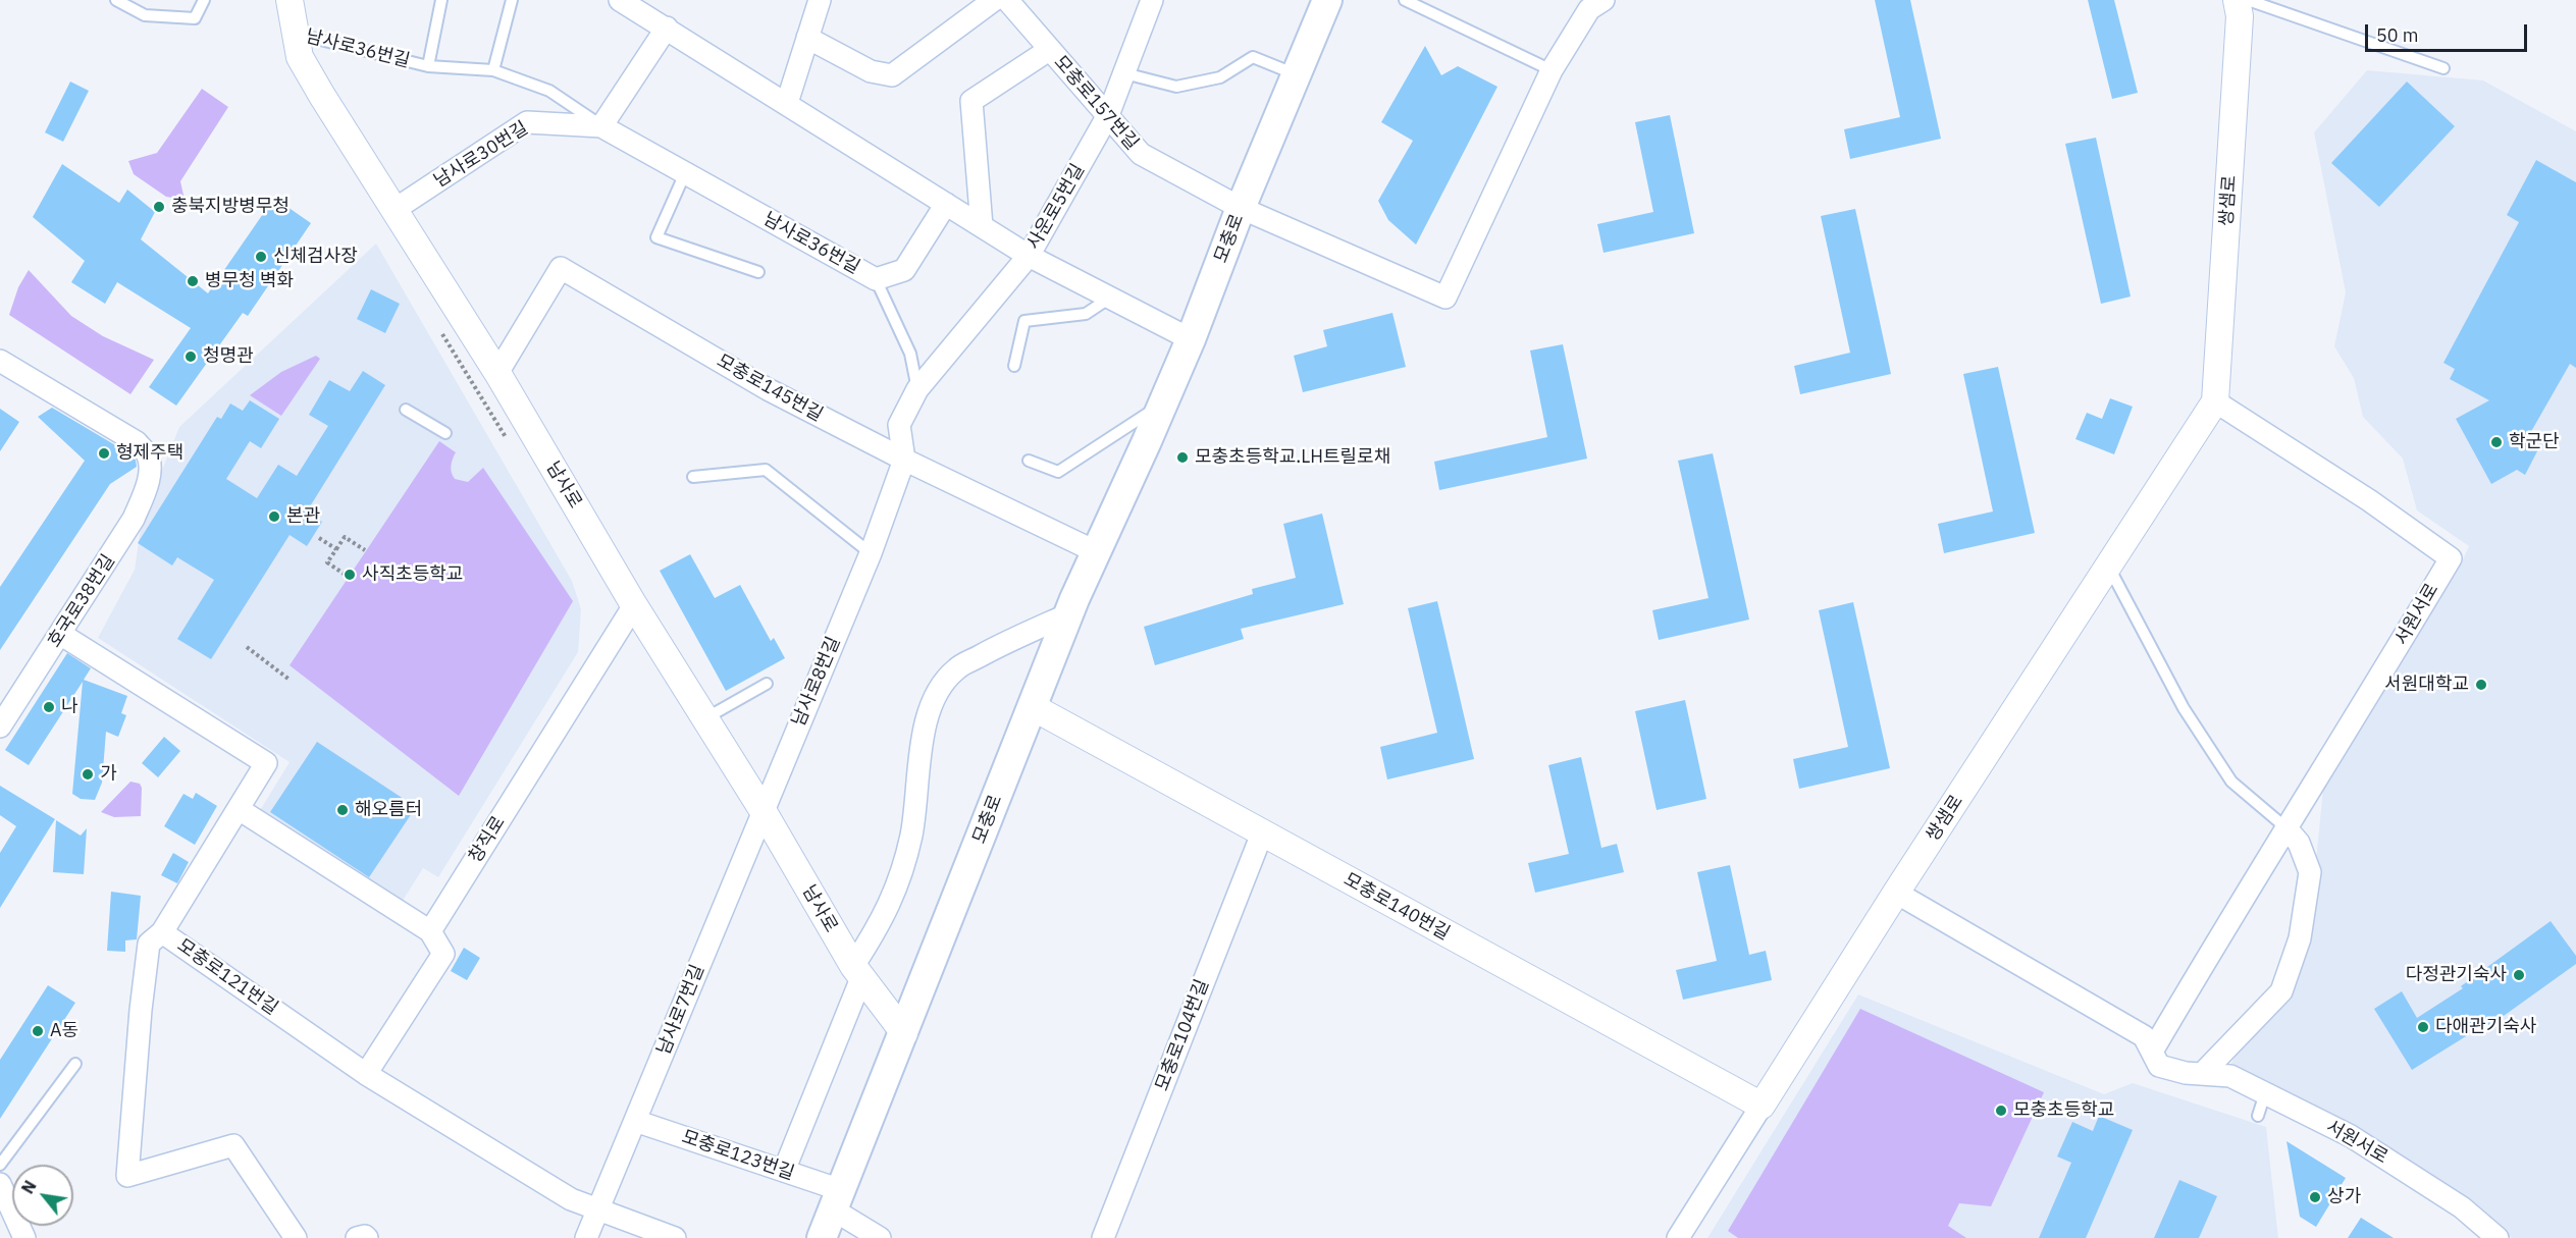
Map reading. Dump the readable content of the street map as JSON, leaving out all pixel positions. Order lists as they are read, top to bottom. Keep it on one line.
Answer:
{"streets":{"main road":["모충로"],"street":["남사로36번길","모충로157번길","남사로30번길","쌍샘로","사운로5번길","모충로145번길","남사로","호국로38번길","서원서로","남사로8번길","창직로","모충로140번길","모충로121번길","남사로7번길","모충로104번길","모충로123번길"]},"crossings":[["남사로36번길","남사로30번길"],["남사로36번길","남사로"],["모충로157번길","사운로5번길"],["모충로157번길","모충로"],["남사로30번길","남사로"],["쌍샘로","서원서로"],["쌍샘로","모충로140번길"],["사운로5번길","모충로145번길"],["사운로5번길","남사로8번길"],["모충로","모충로145번길"],["모충로","남사로"],["모충로","모충로140번길"],["모충로","모충로123번길"],["모충로145번길","남사로"],["모충로145번길","남사로8번길"],["남사로","남사로8번길"],["남사로","창직로"],["남사로","남사로7번길"],["호국로38번길","모충로121번길"],["남사로8번길","남사로7번길"],["모충로140번길","모충로104번길"],["모충로121번길","남사로7번길"],["남사로7번길","모충로123번길"]],"places":["충북지방병무청","신체검사장","병무청 벽화","청명관","학군단","형제주택","모충초등학교.LH트릴로채","본관","사직초등학교","서원대학교","나","가","해오름터","다정관기숙사","다애관기숙사","A동","모충초등학교","상가"],"scale_bar":"50 m","north":"top left"}
